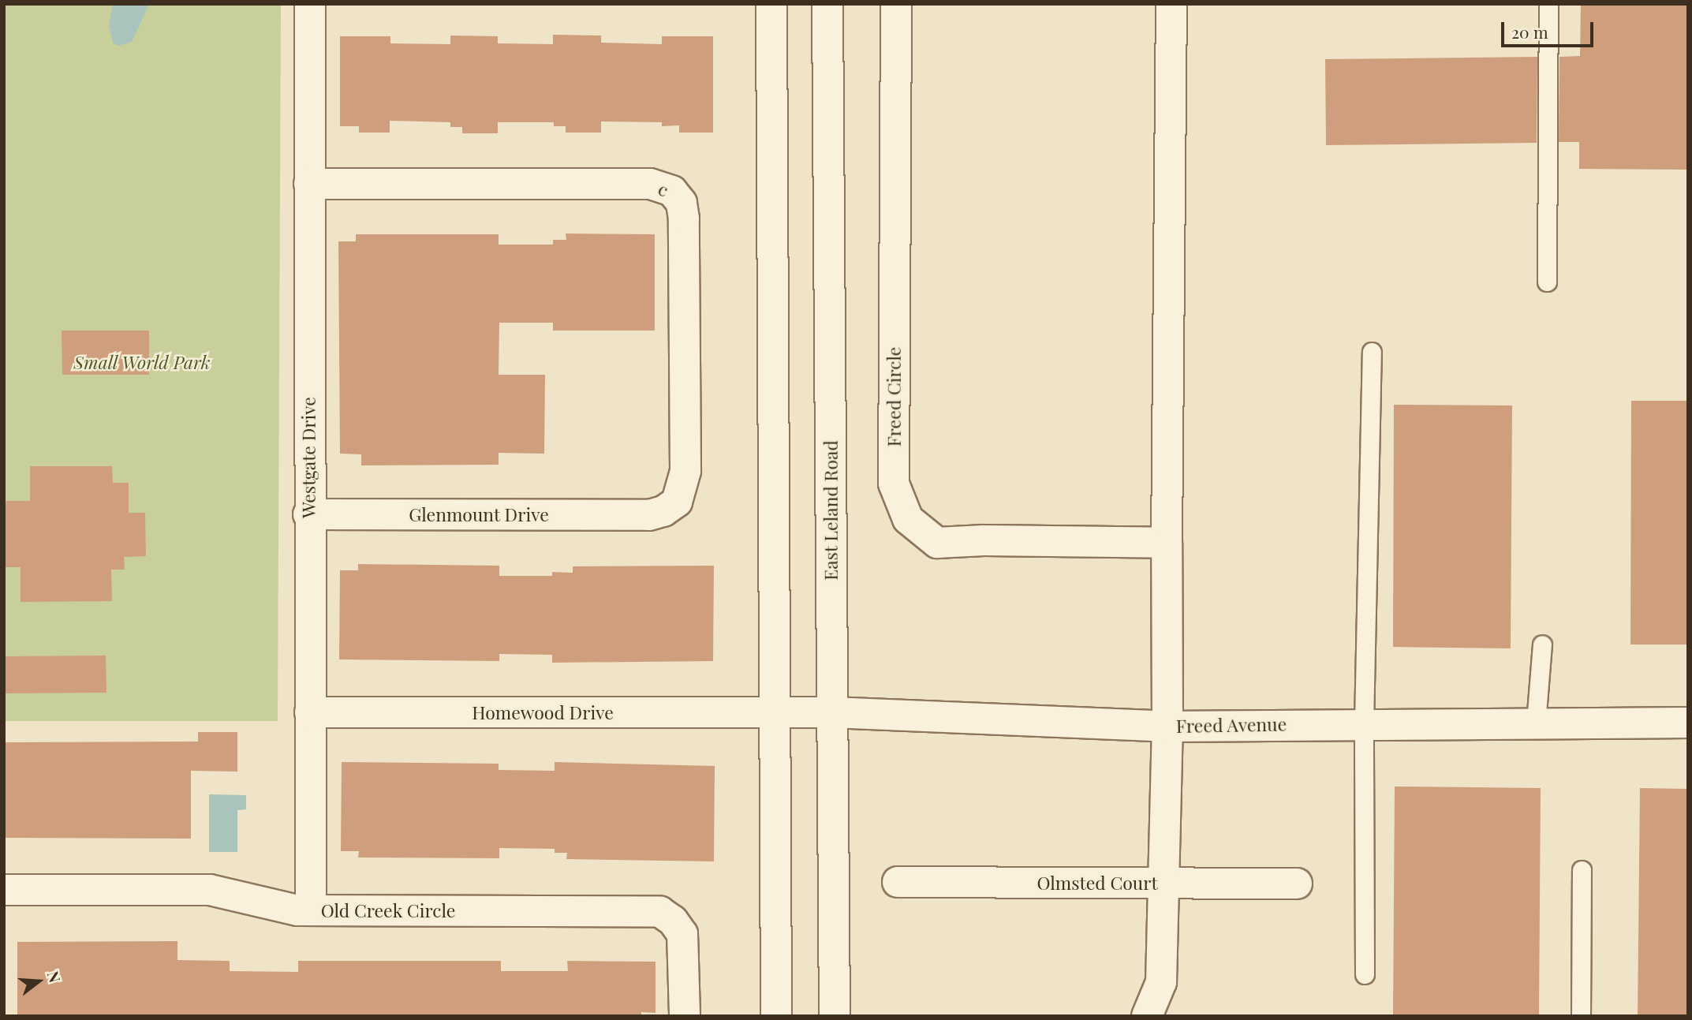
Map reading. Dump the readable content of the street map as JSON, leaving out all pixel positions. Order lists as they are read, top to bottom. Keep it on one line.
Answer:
{"streets":{"street":["c","Freed Circle","Westgate Drive","East Leland Road","Glenmount Drive","Homewood Drive","Freed Avenue","Olmsted Court","Old Creek Circle"]},"crossings":[["c","Westgate Drive"],["c","Glenmount Drive"],["Westgate Drive","Glenmount Drive"],["Westgate Drive","Homewood Drive"],["Westgate Drive","Old Creek Circle"],["East Leland Road","Freed Avenue"],["Homewood Drive","Freed Avenue"]],"parks":["Small World Park"],"scale_bar":"20 m","north":"right"}
